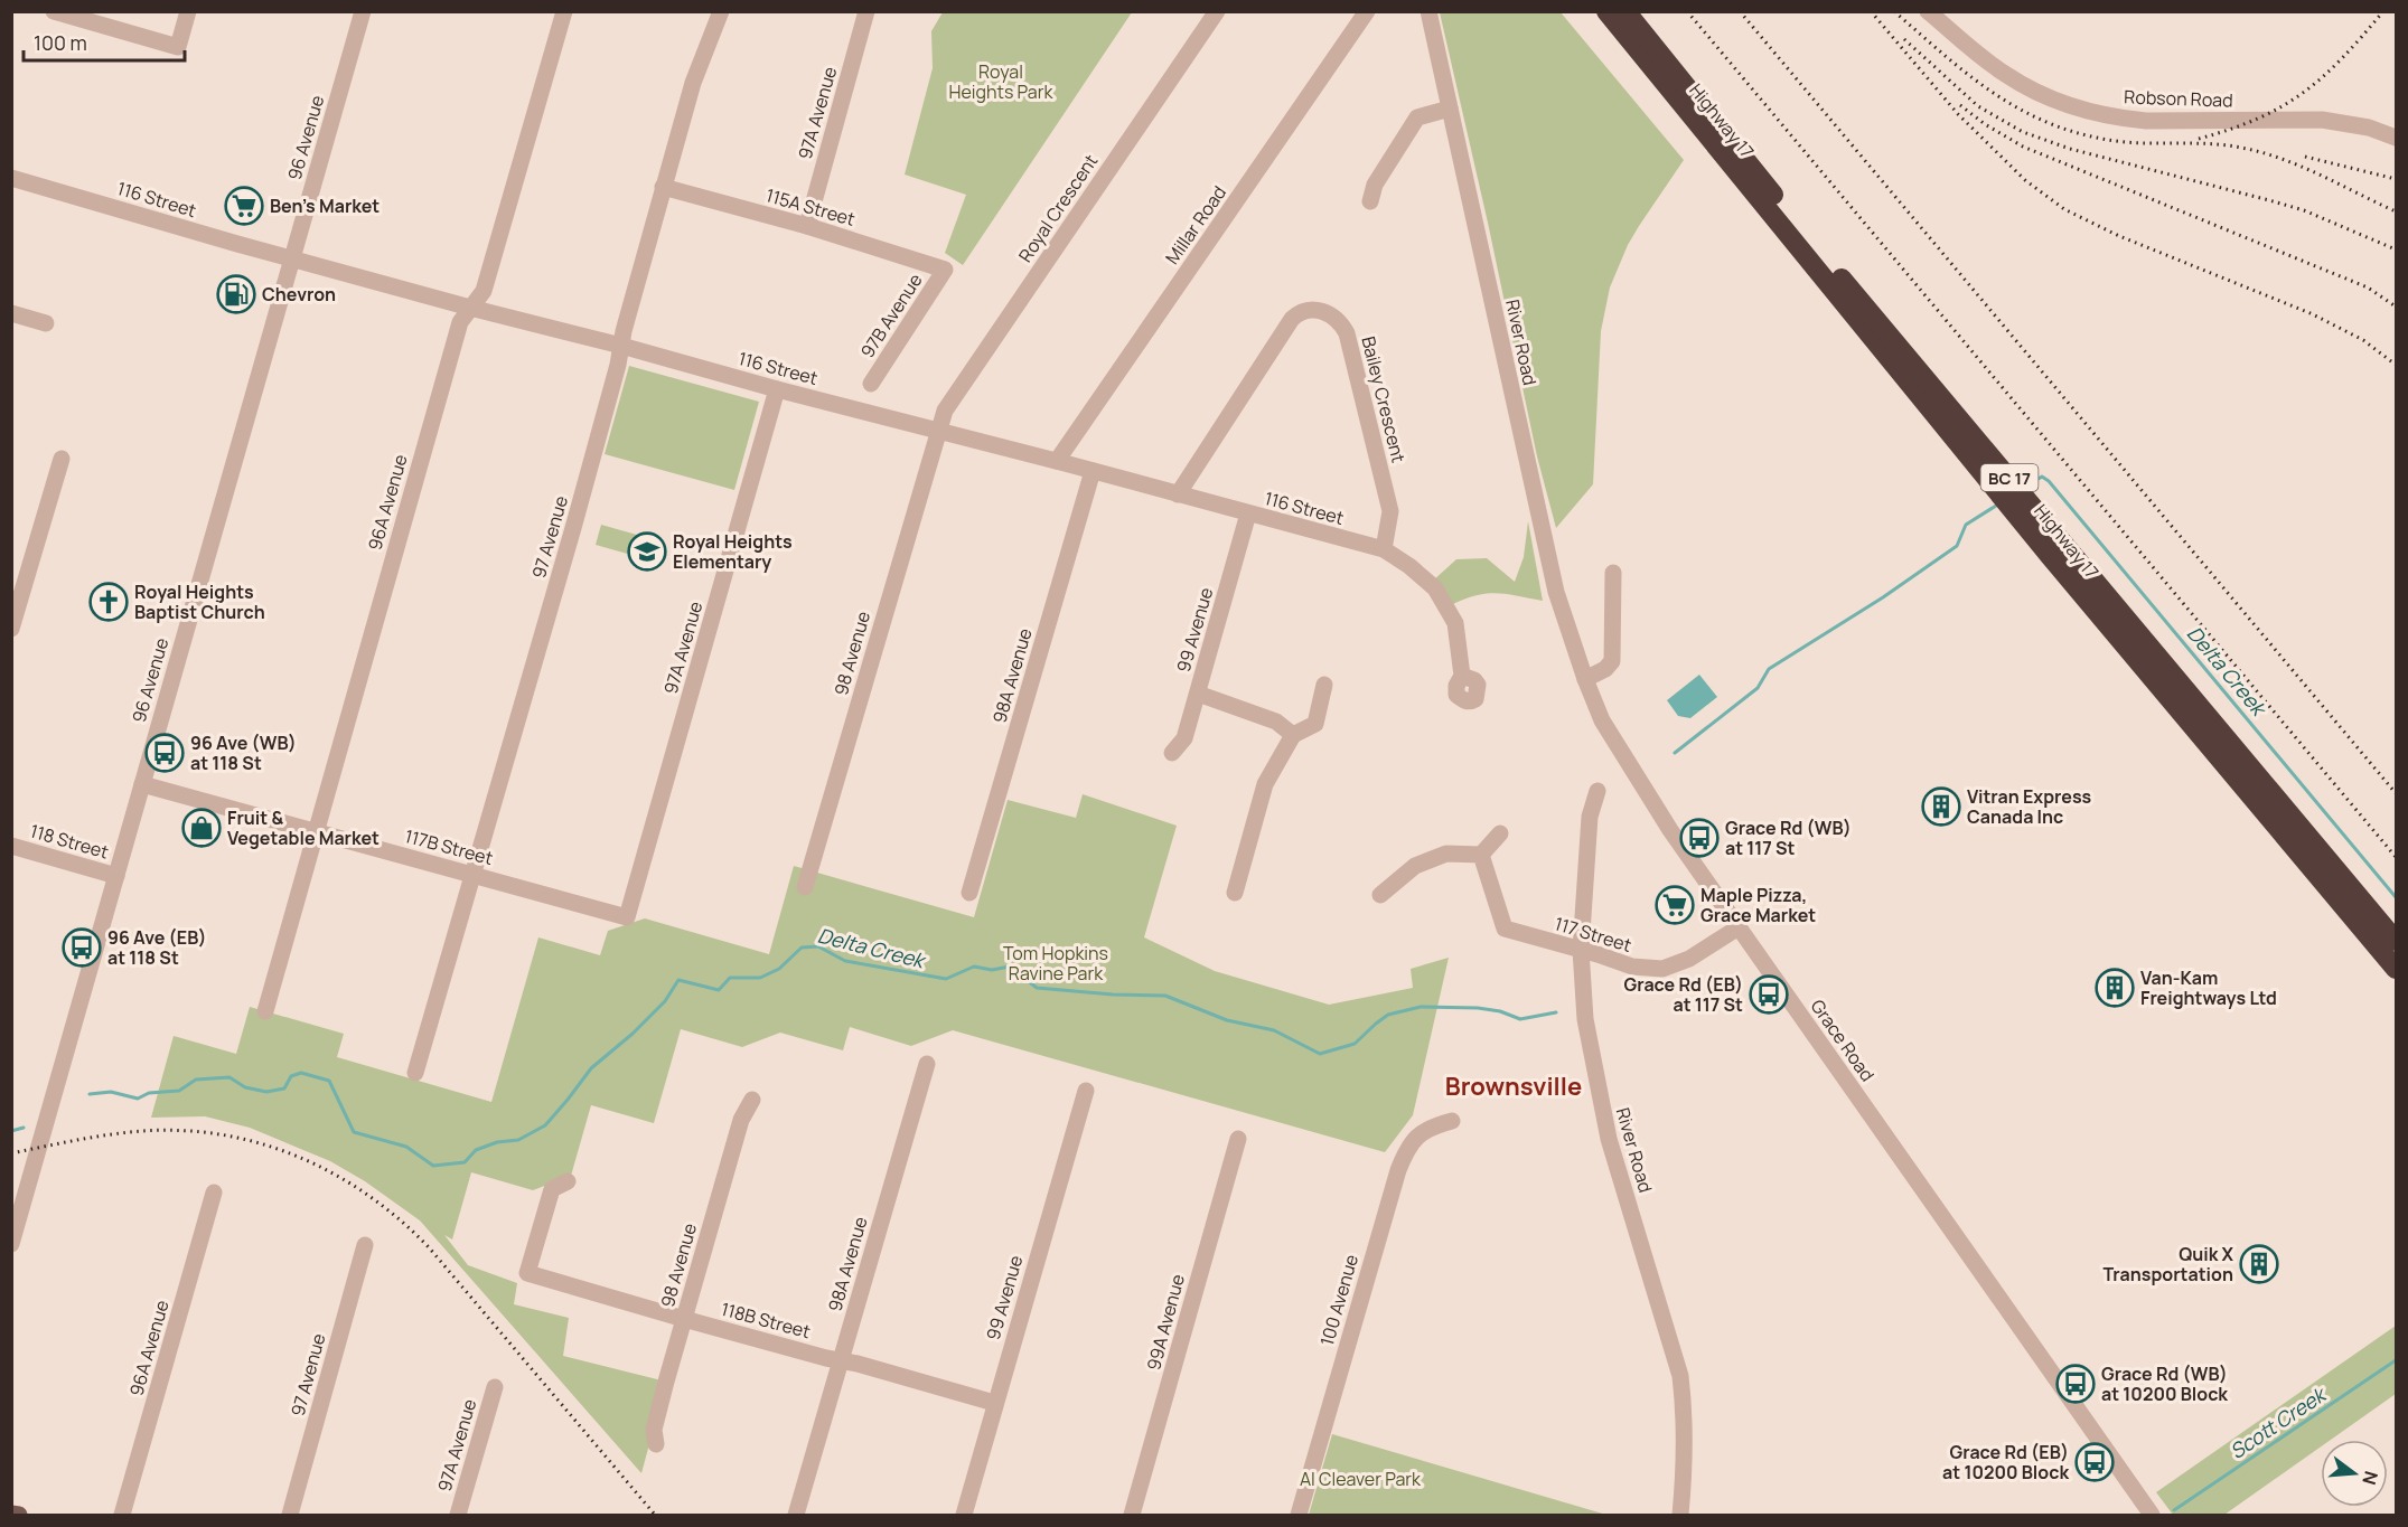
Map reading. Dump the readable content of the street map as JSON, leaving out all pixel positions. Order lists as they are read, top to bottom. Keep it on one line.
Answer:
{"streets":{"highway":["Highway 17","BC 17"],"street":["Robson Road","97A Avenue","96 Avenue","116 Street","115A Street","Royal Crescent","Millar Road","97B Avenue","River Road","Bailey Crescent","96A Avenue","97 Avenue","99 Avenue","98 Avenue","98A Avenue","118 Street","117B Street","117 Street","Grace Road","100 Avenue","118B Street","99A Avenue"]},"crossings":[["97A Avenue","116 Street"],["97A Avenue","115A Street"],["97A Avenue","117B Street"],["96 Avenue","116 Street"],["96 Avenue","118 Street"],["96 Avenue","117B Street"],["116 Street","Royal Crescent"],["116 Street","Millar Road"],["116 Street","Bailey Crescent"],["116 Street","96A Avenue"],["116 Street","97 Avenue"],["116 Street","99 Avenue"],["116 Street","98 Avenue"],["116 Street","98A Avenue"],["115A Street","97B Avenue"],["115A Street","97 Avenue"],["Royal Crescent","98 Avenue"],["River Road","117 Street"],["River Road","Grace Road"],["96A Avenue","117B Street"],["97 Avenue","117B Street"],["99 Avenue","118B Street"],["98 Avenue","118B Street"],["98A Avenue","118B Street"],["117 Street","Grace Road"]],"districts":["Brownsville"],"water":["Delta Creek","Scott Creek"],"parks":["Royal Heights Park","Tom Hopkins Ravine Park","Al Cleaver Park"],"places":{"supermarket":["Ben's Market","Maple Pizza, Grace Market"],"fuel station":["Chevron"],"school or university":["Royal Heights Elementary"],"church":["Royal Heights Baptist Church"],"bus stop":["96 Ave (WB) at 118 St","Grace Rd (WB) at 117 St","96 Ave (EB) at 118 St","Grace Rd (EB) at 117 St","Grace Rd (WB) at 10200 Block","Grace Rd (EB) at 10200 Block"],"building":["Vitran Express Canada Inc","Van-Kam Freightways Ltd","Quik X Transportation"],"shop":["Fruit & Vegetable Market"]},"scale_bar":"100 m","north":"right"}
